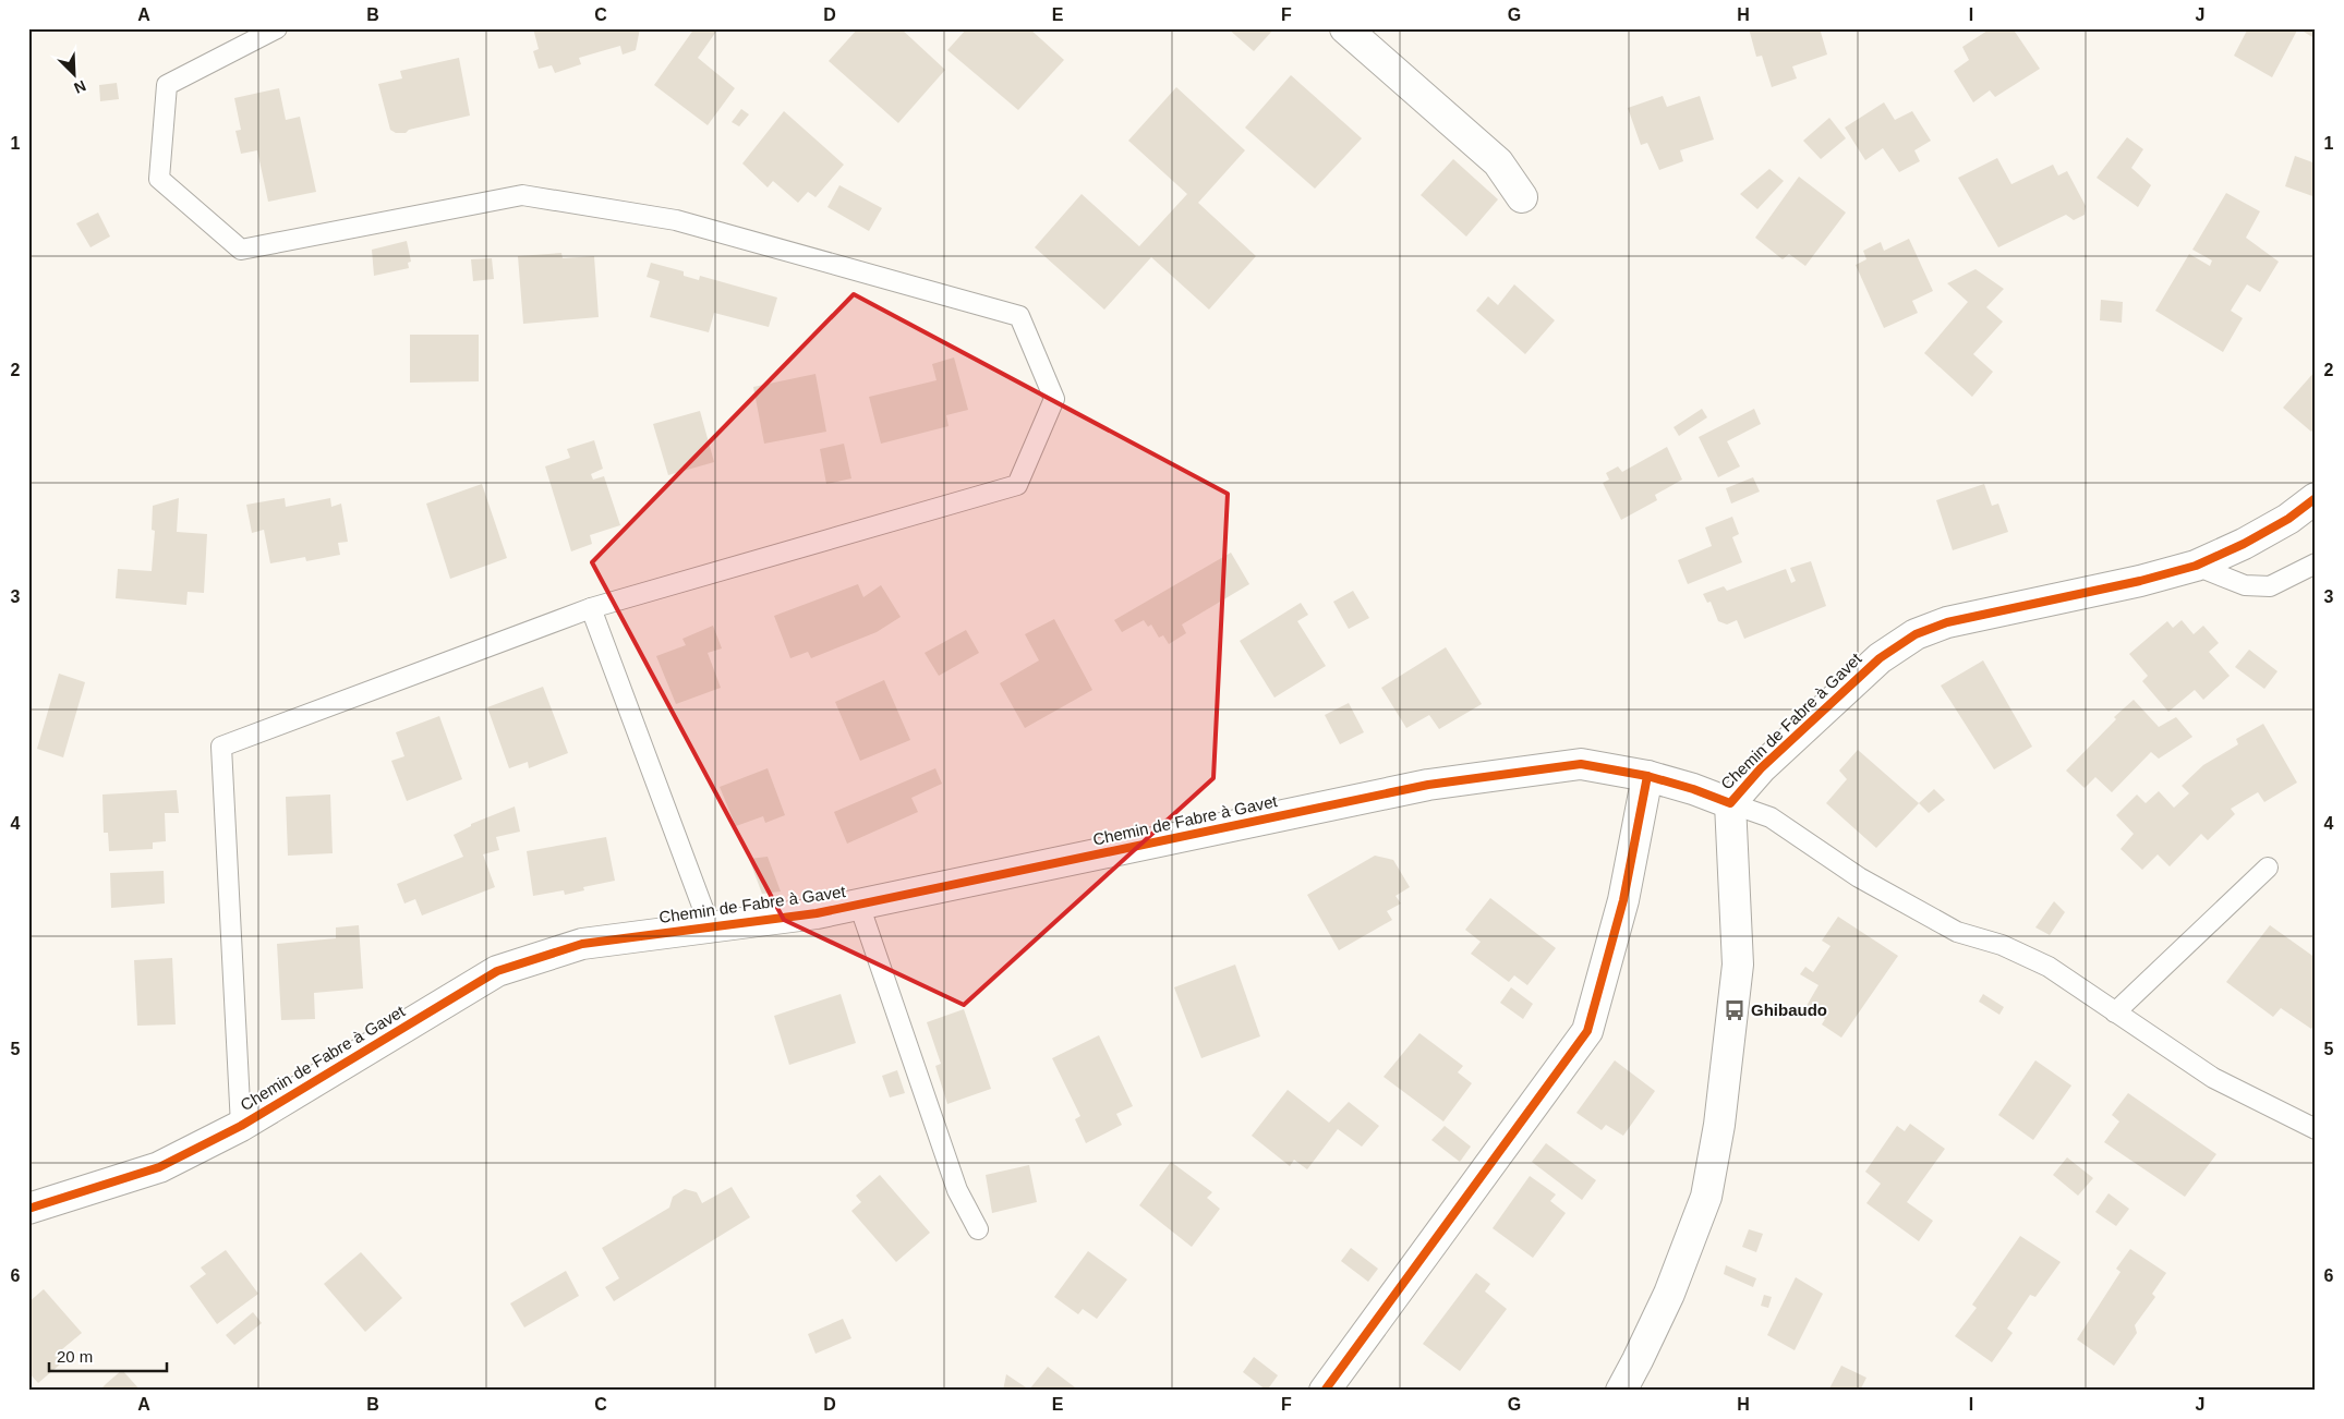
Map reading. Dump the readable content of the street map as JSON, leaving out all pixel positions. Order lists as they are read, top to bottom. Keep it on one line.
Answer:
{"streets":{"street":["Chemin de Fabre à Gavet"]},"places":{"bus stop":["Ghibaudo"]},"scale_bar":"20 m","north":"bottom right","grid":{"columns":["A","B","C","D","E","F","G","H","I","J"],"rows":["1","2","3","4","5","6"]}}
